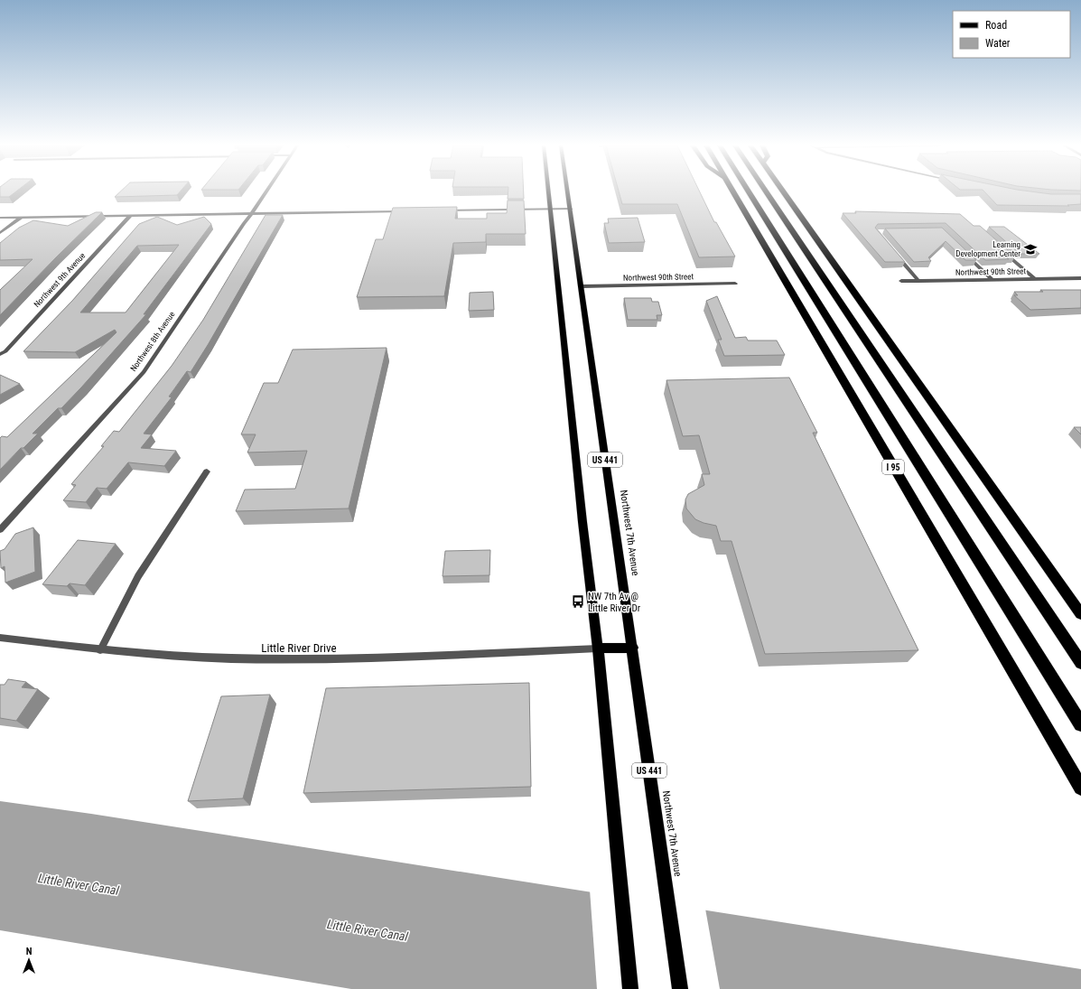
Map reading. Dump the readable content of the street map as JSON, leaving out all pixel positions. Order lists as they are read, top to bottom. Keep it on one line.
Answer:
{"streets":{"highway":["I 95"],"main road":["US 441","Northwest 7th Avenue"],"street":["Northwest 90th Street","Northwest 9th Avenue","Northwest 8th Avenue","Little River Drive"]},"crossings":[["Northwest 90th Street","Northwest 7th Avenue"],["US 441","Little River Drive"]],"water":["Little River Canal"],"places":{"school or university":["Learning Development Center"],"bus stop":["NW 7th Av @ Little River Dr"]},"legend":["Road","Water"],"north":"top"}
